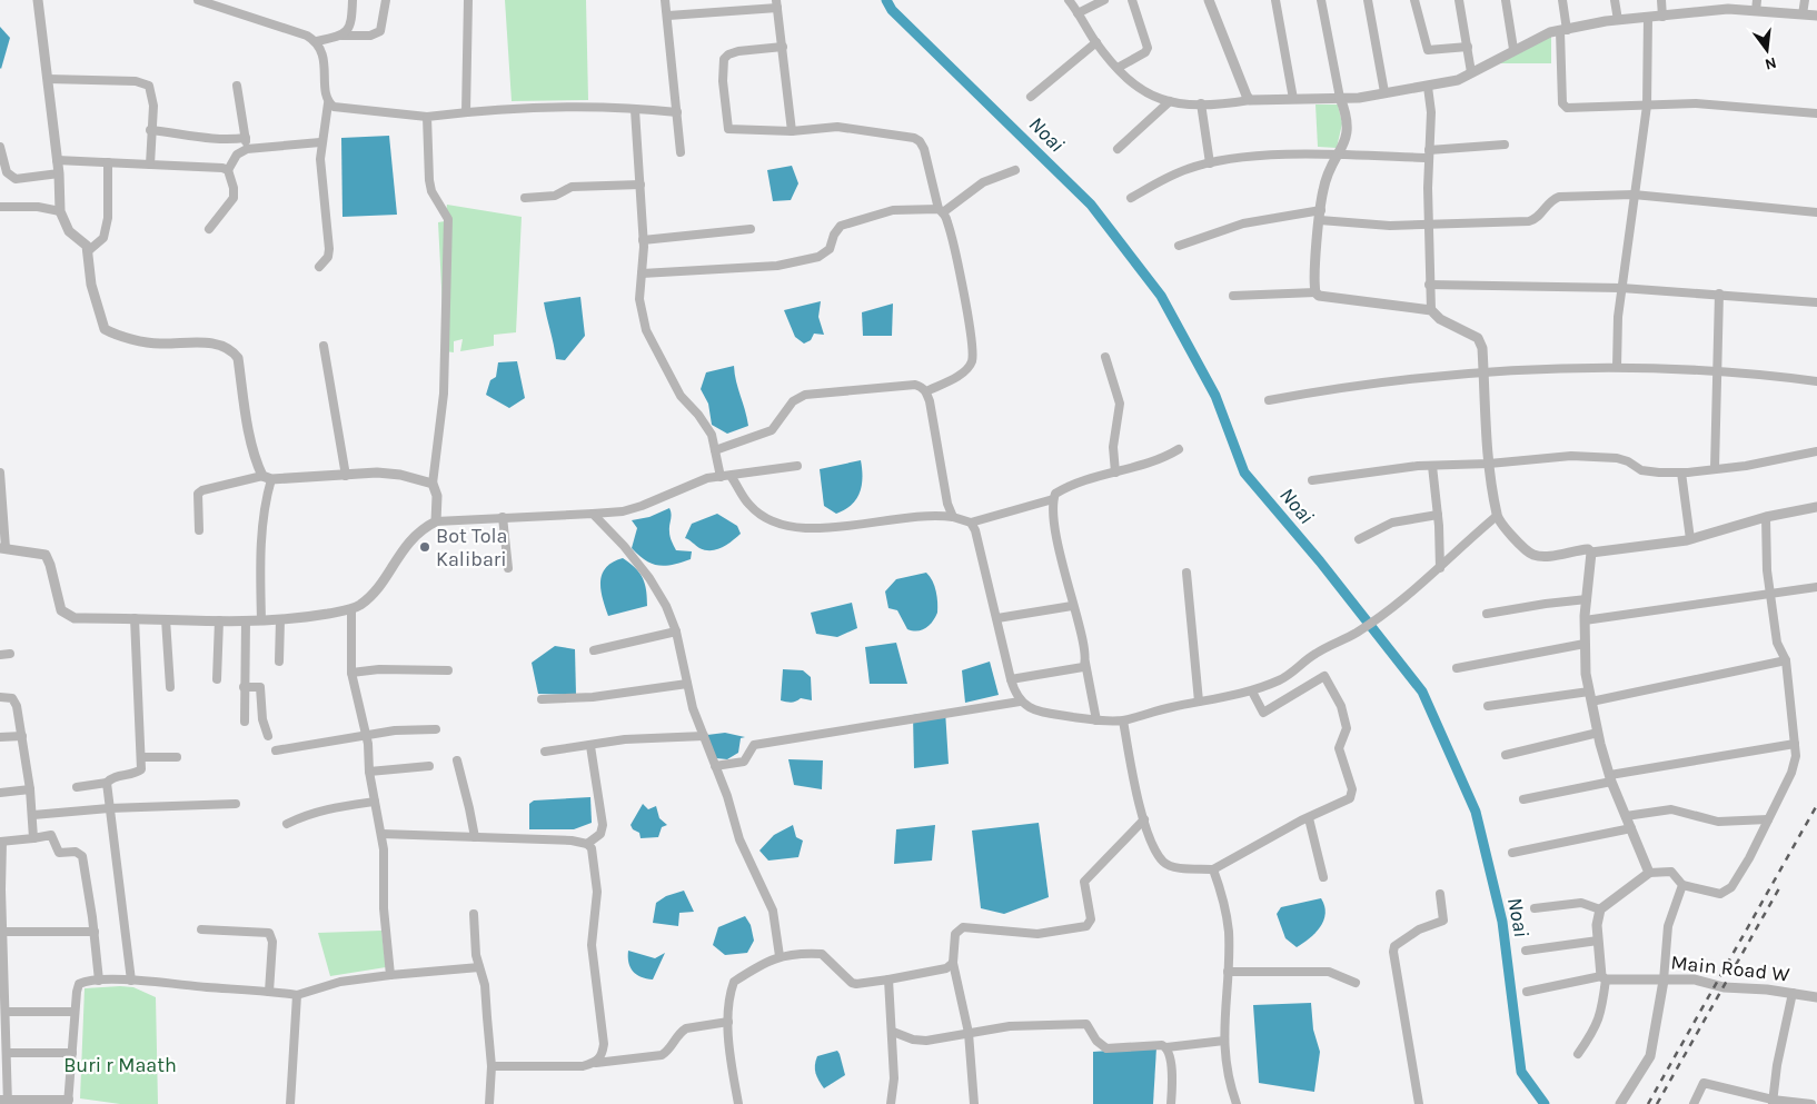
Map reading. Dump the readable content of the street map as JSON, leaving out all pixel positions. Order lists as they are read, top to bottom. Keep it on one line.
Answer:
{"streets":{"street":["Main Road W"]},"water":["Noai"],"parks":["Buri r Maath"],"places":["Bot Tola Kalibari"],"north":"bottom"}
